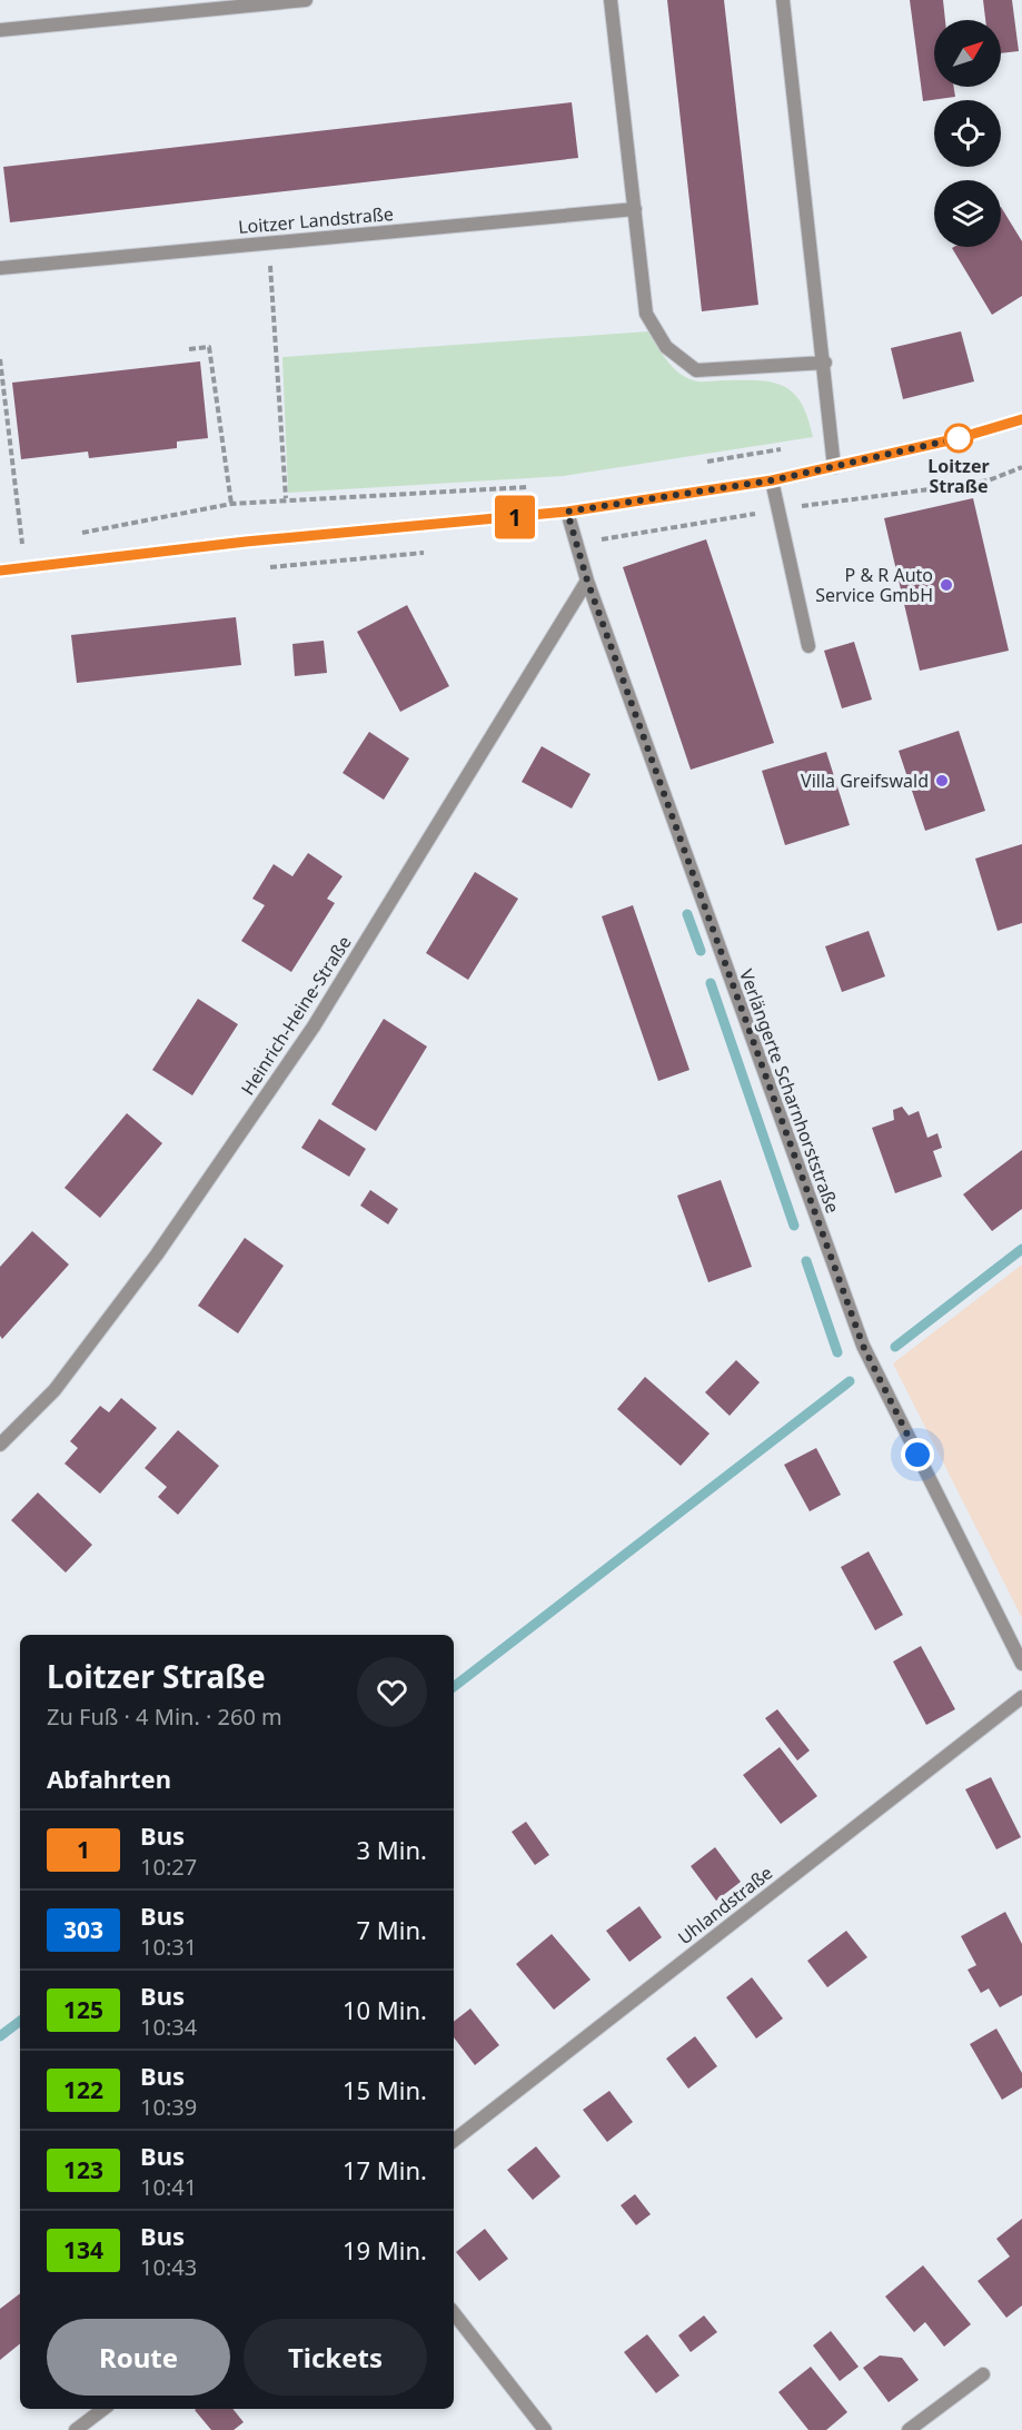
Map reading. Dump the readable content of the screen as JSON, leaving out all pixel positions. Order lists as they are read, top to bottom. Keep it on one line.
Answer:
{"streets":{"street":["Loitzer Landstraße","Heinrich-Heine-Straße","Verlängerte Scharnhorststraße","Uhlandstraße"]},"crossings":[["Heinrich-Heine-Straße","Verlängerte Scharnhorststraße"]],"places":["Loitzer Straße","P & R Auto Service GmbH","Villa Greifswald"],"lines":["bus line 1"],"north":"top right","page":{"on_map":"1","heading":[["Loitzer Straße","Zu Fuß · 4 Min. · 260 m"],"Abfahrten"],"list":[{"mark":"1","name":"Bus","note":"10:27","value":"3 Min."},{"mark":"303","name":"Bus","note":"10:31","value":"7 Min."},{"mark":"125","name":"Bus","note":"10:34","value":"10 Min."},{"mark":"122","name":"Bus","note":"10:39","value":"15 Min."},{"mark":"123","name":"Bus","note":"10:41","value":"17 Min."},{"mark":"134","name":"Bus","note":"10:43","value":"19 Min."}],"buttons":["Route","Tickets"]}}
